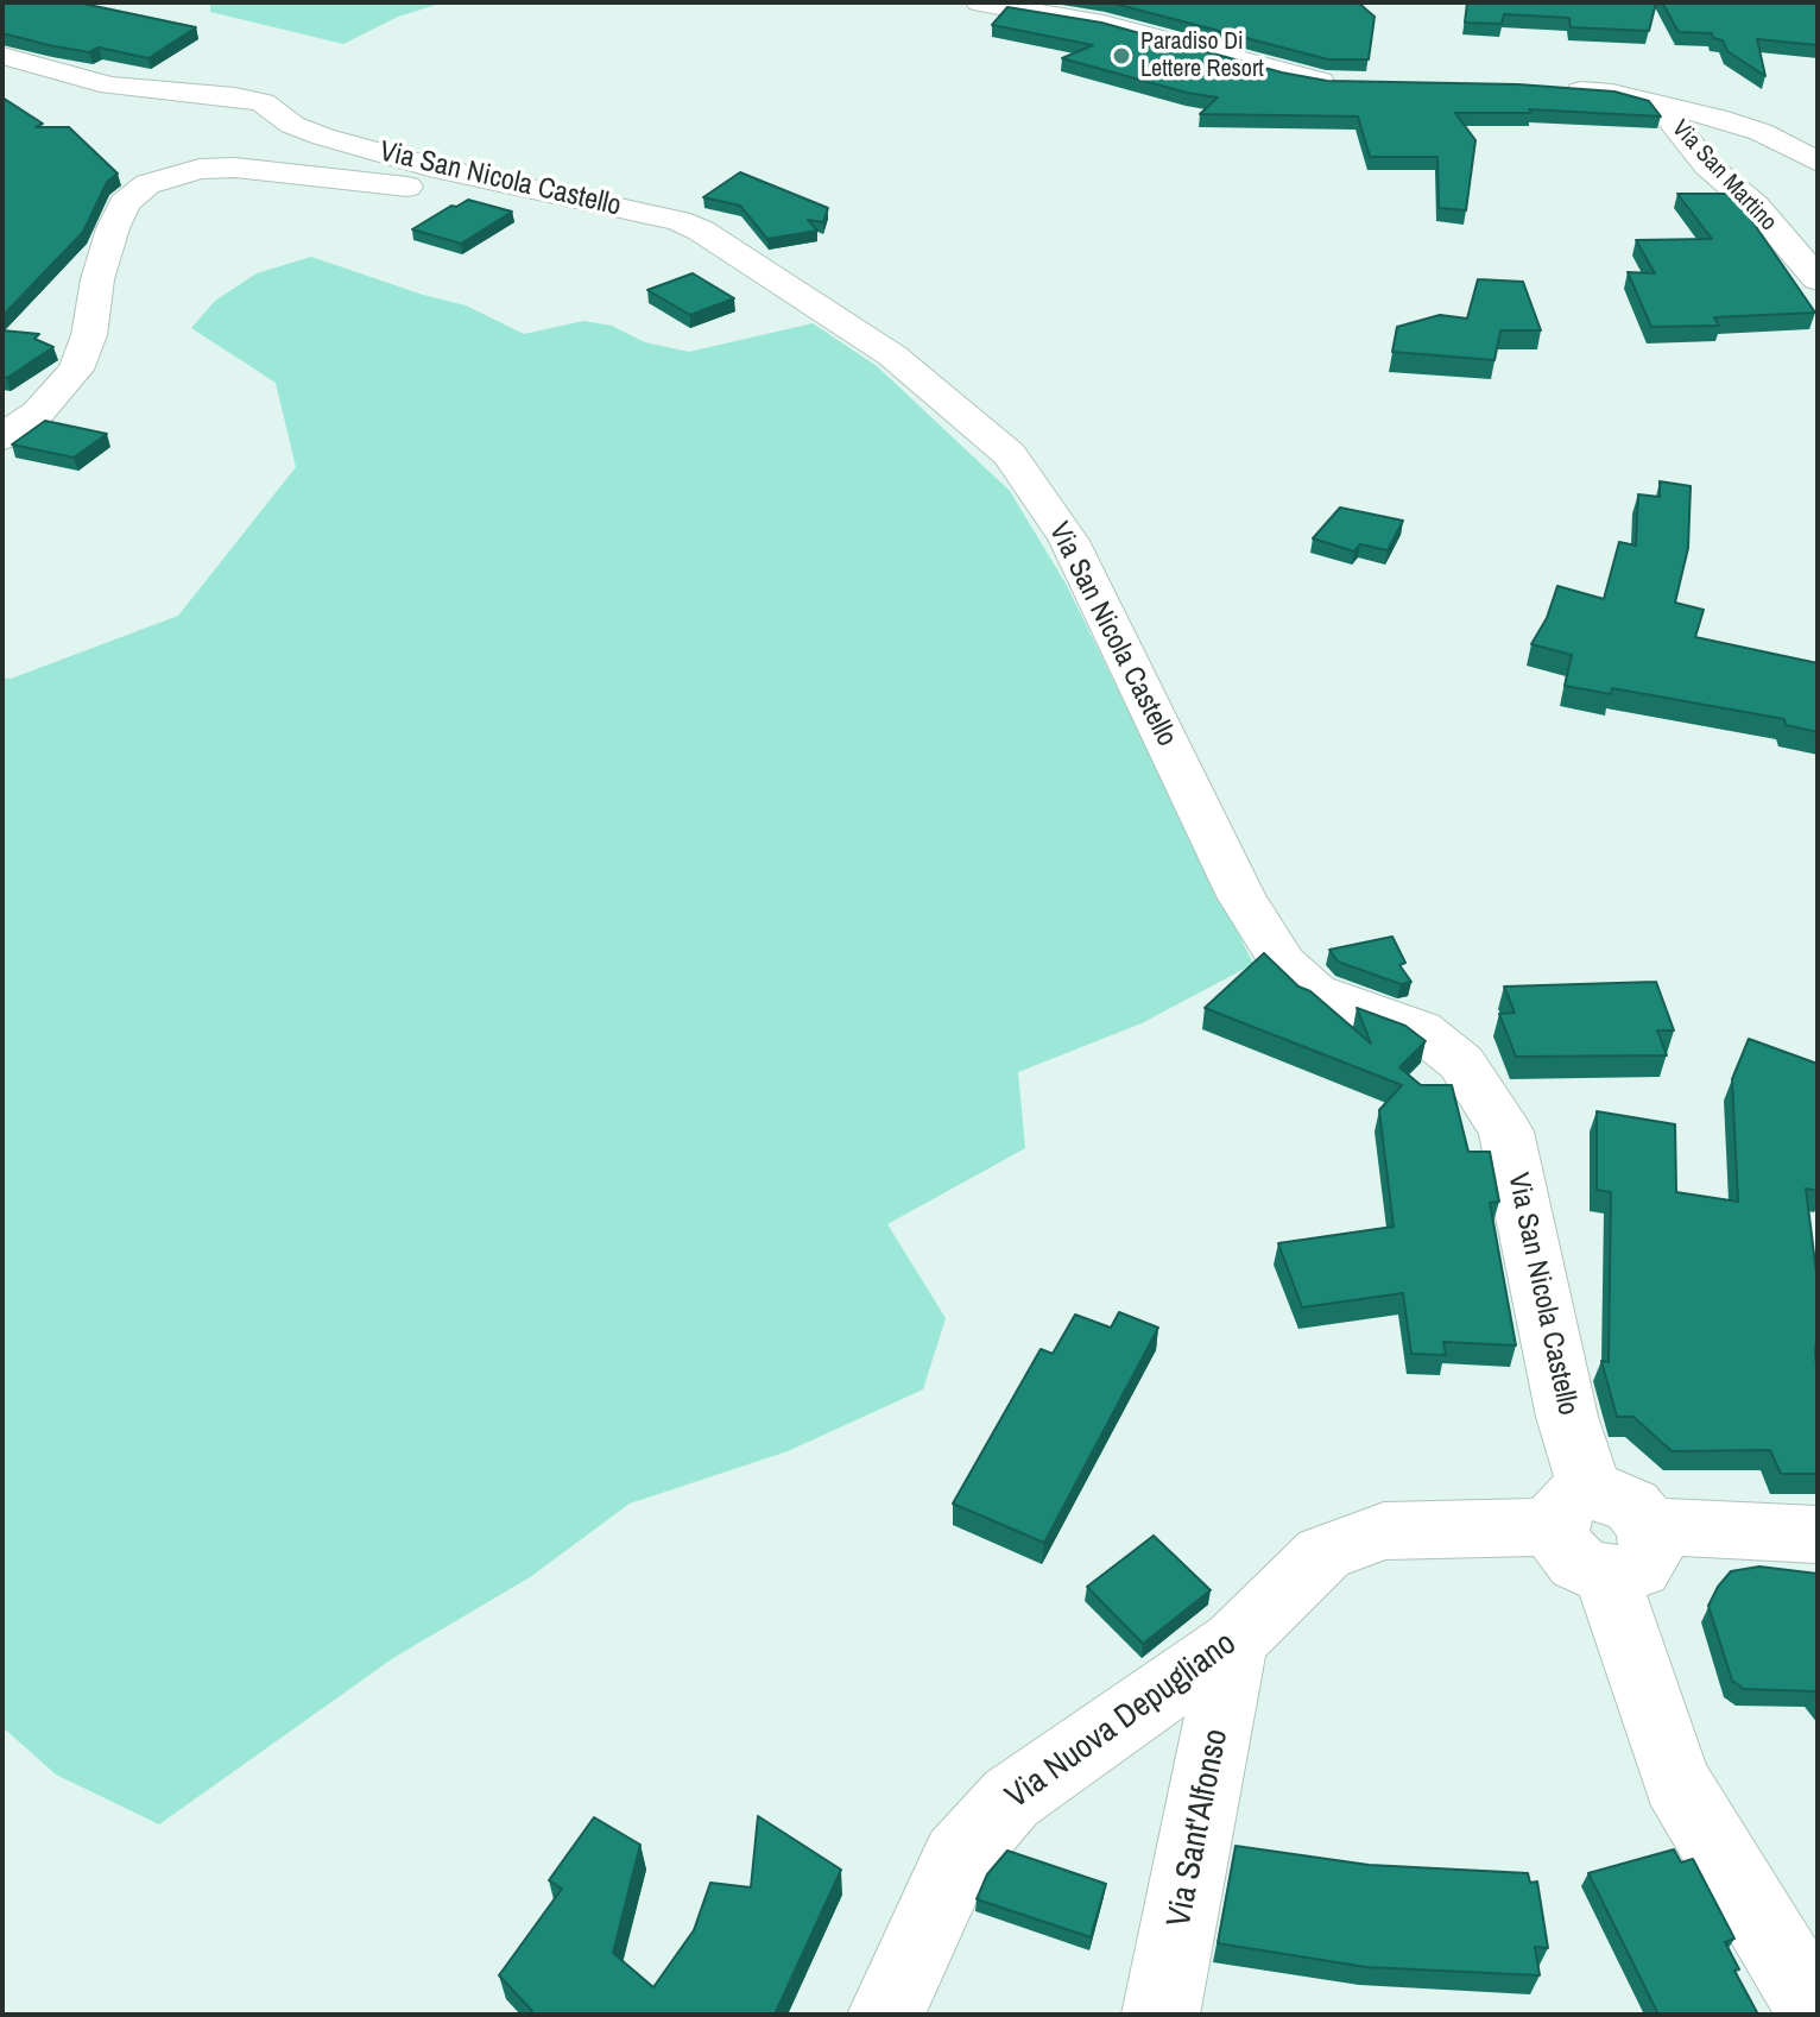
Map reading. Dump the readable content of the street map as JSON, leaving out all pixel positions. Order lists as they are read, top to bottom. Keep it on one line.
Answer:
{"streets":{"street":["Via San Martino","Via San Nicola Castello","Via Nuova Depugliano","Via Sant'Alfonso"]},"crossings":[["Via San Nicola Castello","Via Nuova Depugliano"],["Via Nuova Depugliano","Via Sant'Alfonso"]],"places":["Paradiso Di Lettere Resort"]}
